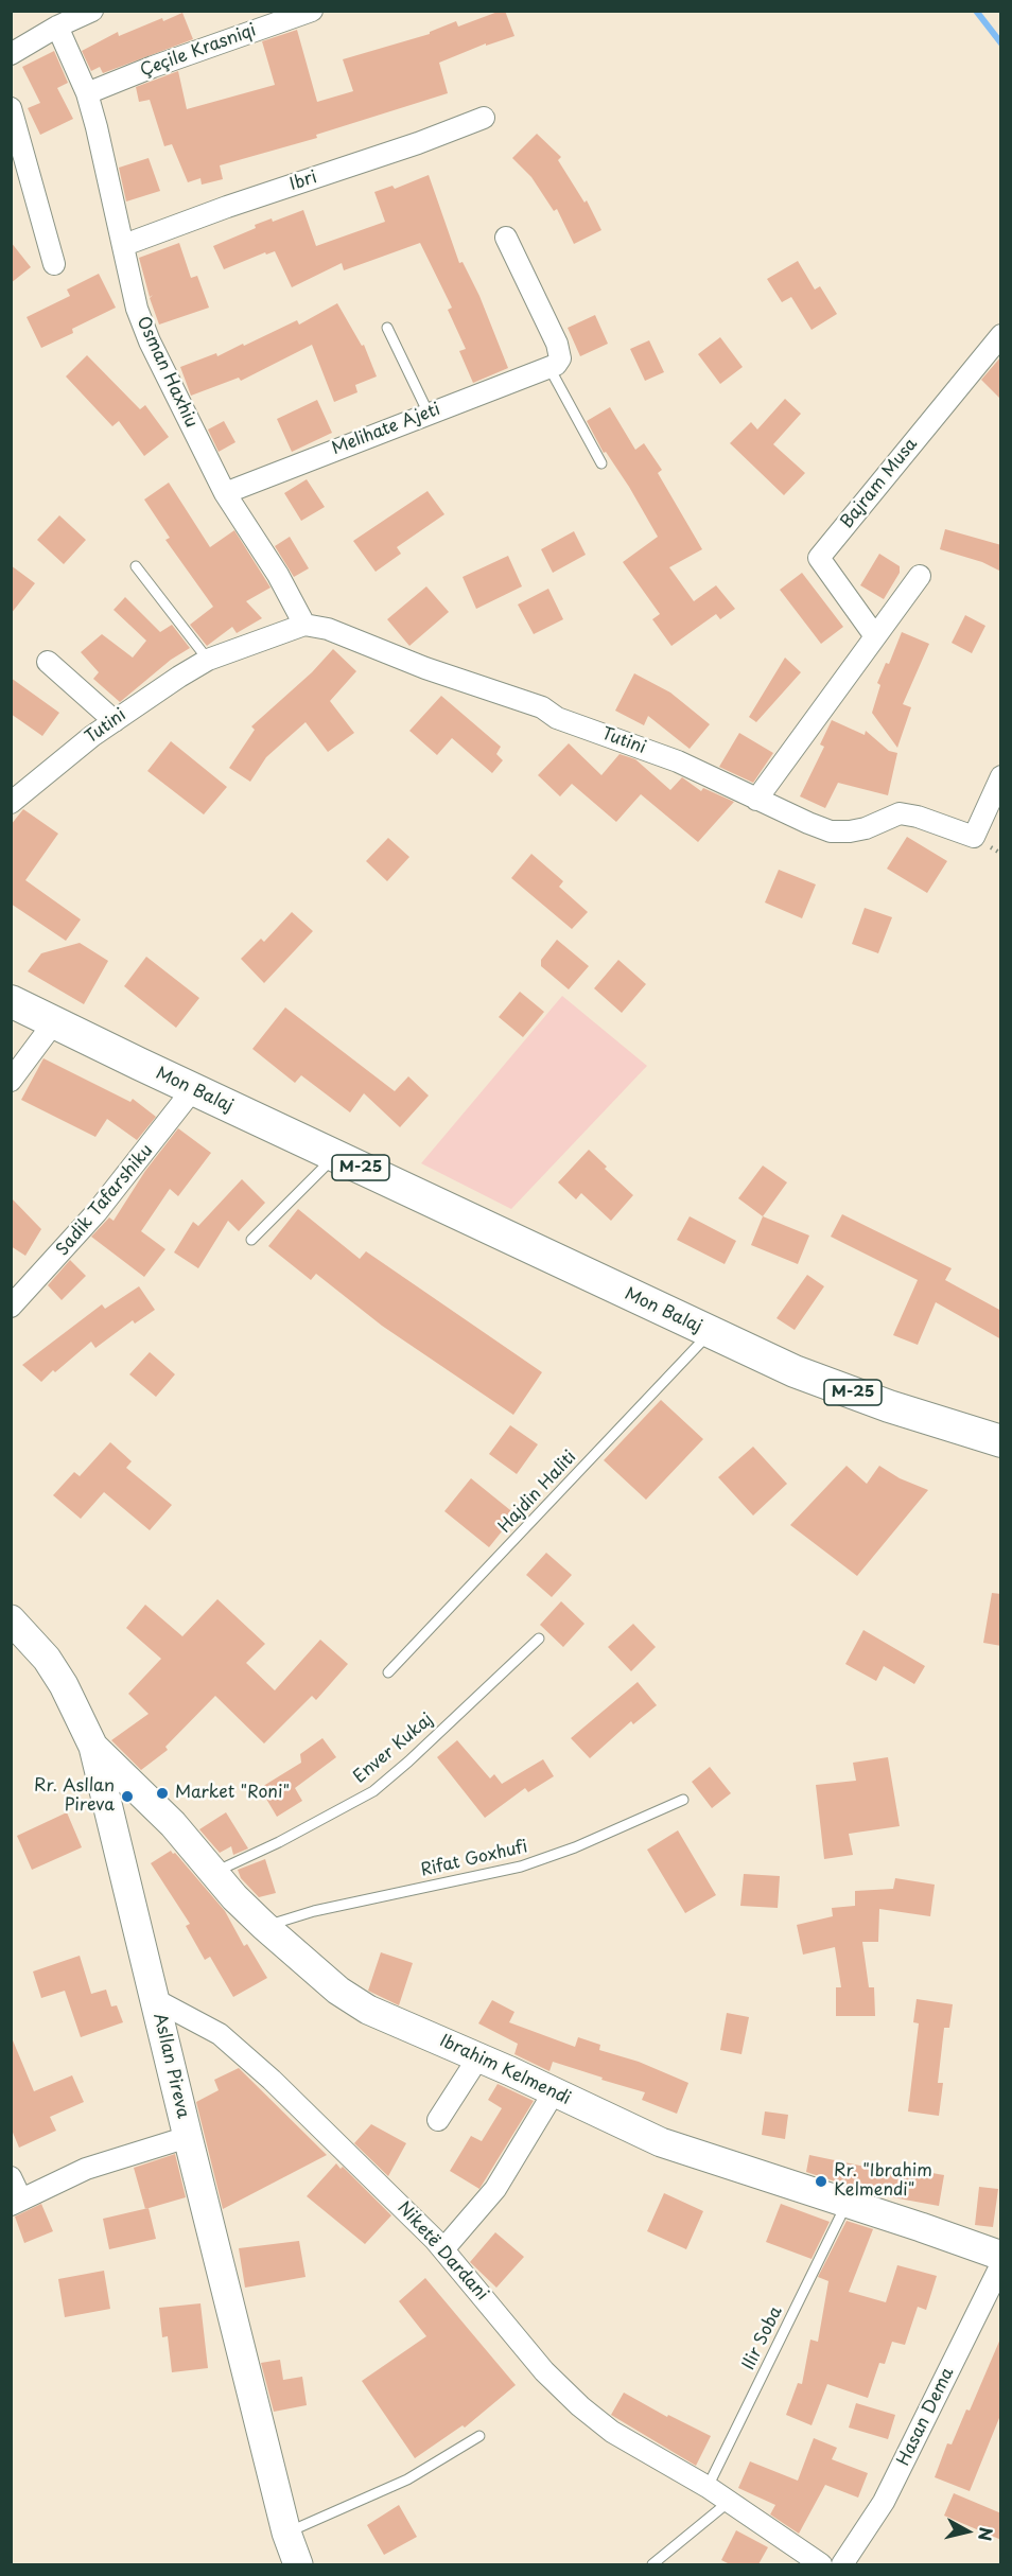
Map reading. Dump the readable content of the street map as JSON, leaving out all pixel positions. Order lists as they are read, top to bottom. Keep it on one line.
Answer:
{"streets":{"main road":["Mon Balaj","M-25"],"street":["Çeçile Krasniqi","Ibri","Osman Haxhiu","Melihate Ajeti","Bajram Musa","Tutini","Sadik Tafarshiku","Asllan Pireva","Ibrahim Kelmendi","Niketë Dardani","Hasan Dema"],"lane":["Hajdin Haliti","Enver Kukaj","Rifat Goxhufi","Ilir Soba"]},"crossings":[["Çeçile Krasniqi","Osman Haxhiu"],["Ibri","Osman Haxhiu"],["Osman Haxhiu","Melihate Ajeti"],["Osman Haxhiu","Tutini"],["Mon Balaj","Sadik Tafarshiku"],["Mon Balaj","Hajdin Haliti"],["Enver Kukaj","Ibrahim Kelmendi"],["Rifat Goxhufi","Ibrahim Kelmendi"],["Asllan Pireva","Ibrahim Kelmendi"],["Asllan Pireva","Niketë Dardani"],["Ibrahim Kelmendi","Ilir Soba"],["Niketë Dardani","Ilir Soba"]],"places":["Market \"Roni\"","Rr. Asllan Pireva","Rr. \"Ibrahim Kelmendi\""],"north":"right"}
